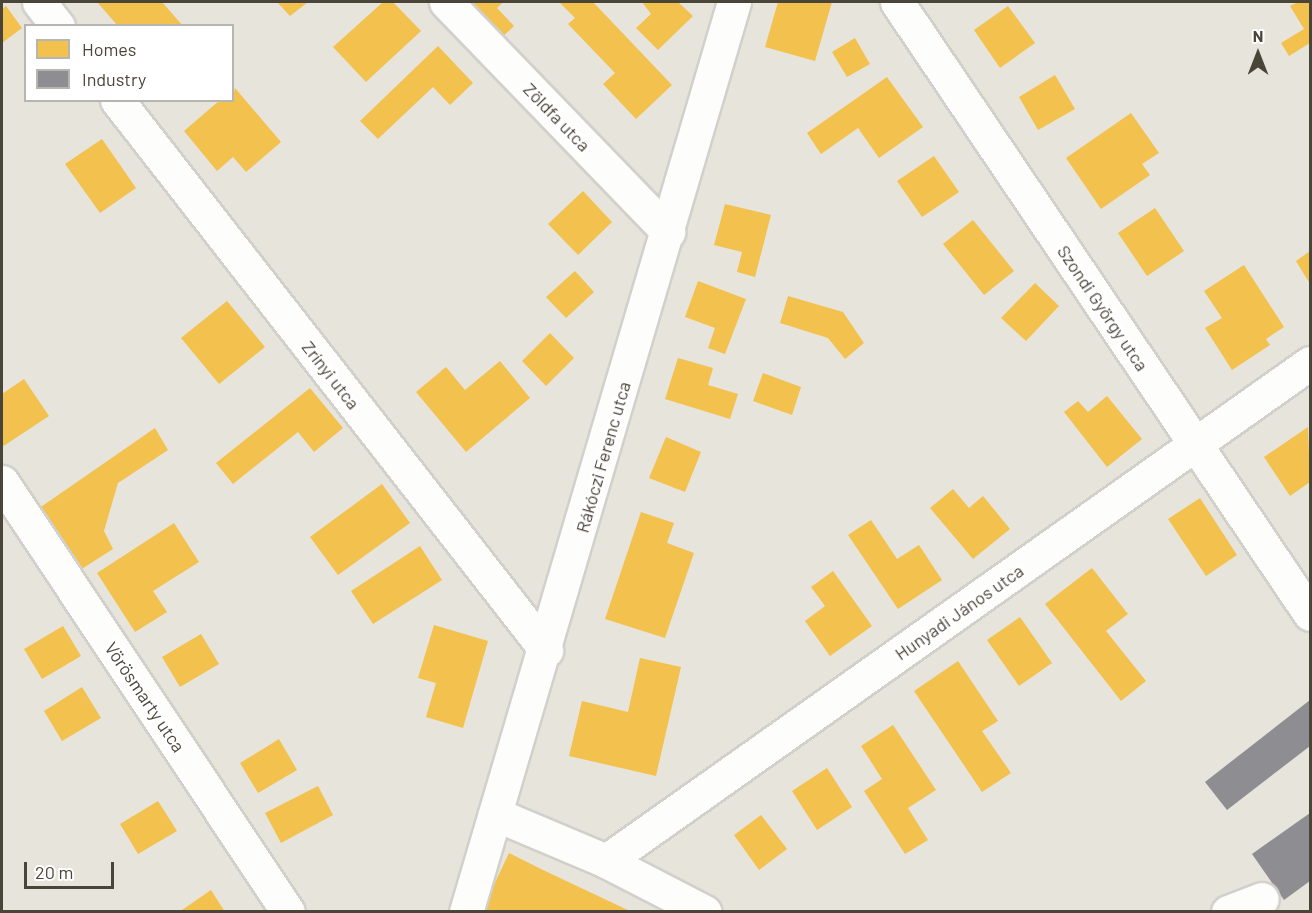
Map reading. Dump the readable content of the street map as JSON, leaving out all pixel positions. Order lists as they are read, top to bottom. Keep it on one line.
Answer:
{"streets":{"street":["Zöldfa utca","Szondi György utca","Zrínyi utca","Rákóczi Ferenc utca","Hunyadi János utca","Vörösmarty utca"]},"crossings":[["Zöldfa utca","Rákóczi Ferenc utca"],["Szondi György utca","Hunyadi János utca"],["Zrínyi utca","Rákóczi Ferenc utca"]],"legend":["Homes","Industry"],"scale_bar":"20 m","north":"top"}
